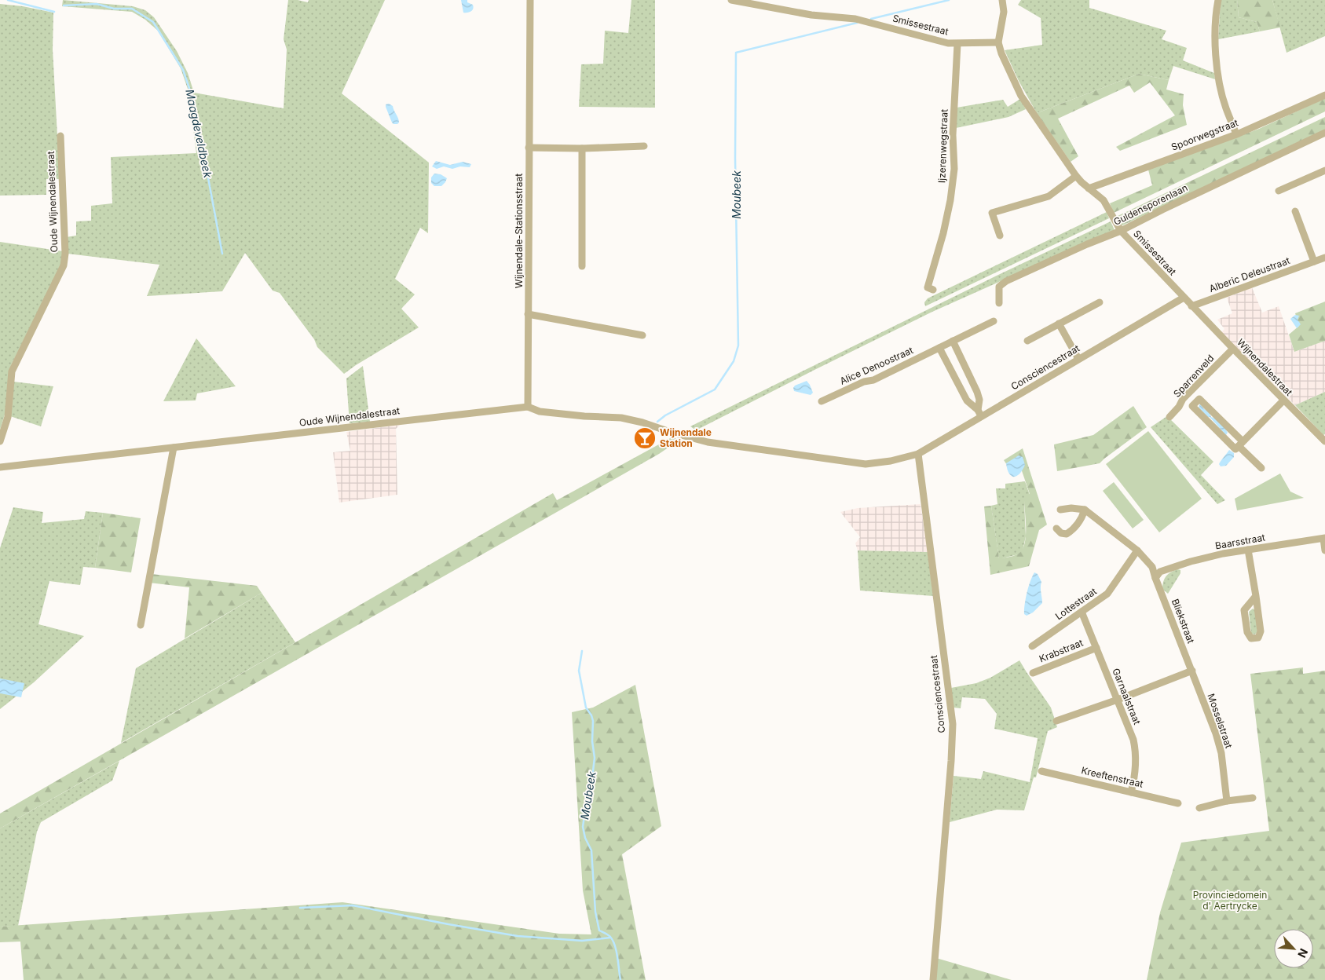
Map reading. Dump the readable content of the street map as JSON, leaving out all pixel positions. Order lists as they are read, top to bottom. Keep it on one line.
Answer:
{"streets":{"street":["Smissestraat","Spoorwegstraat","Ijzerenwegstraat","Oude Wijnendalestraat","Guldensporenlaan","Wijnendale-Stationsstraat","Alberic Deleustraat","Alice Denoostraat","Consciencestraat","Wijnendalestraat","Sparrenveld","Baarsstraat","Lottestraat","Bliekstraat","Krabstraat","Garnaalstraat","Mosselstraat","Kreeftenstraat"]},"crossings":[["Smissestraat","Spoorwegstraat"],["Smissestraat","Ijzerenwegstraat"],["Smissestraat","Guldensporenlaan"],["Smissestraat","Alberic Deleustraat"],["Smissestraat","Consciencestraat"],["Smissestraat","Wijnendalestraat"],["Oude Wijnendalestraat","Wijnendale-Stationsstraat"],["Oude Wijnendalestraat","Consciencestraat"],["Wijnendale-Stationsstraat","Consciencestraat"],["Alberic Deleustraat","Wijnendalestraat"],["Wijnendalestraat","Sparrenveld"],["Baarsstraat","Bliekstraat"],["Lottestraat","Bliekstraat"],["Lottestraat","Garnaalstraat"],["Bliekstraat","Mosselstraat"],["Krabstraat","Garnaalstraat"],["Garnaalstraat","Kreeftenstraat"]],"water":["Maagdeveldbeek","Moubeek"],"parks":["Provinciedomein d' Aertrycke"],"places":{"bar":["Wijnendale Station"]},"north":"bottom right"}
